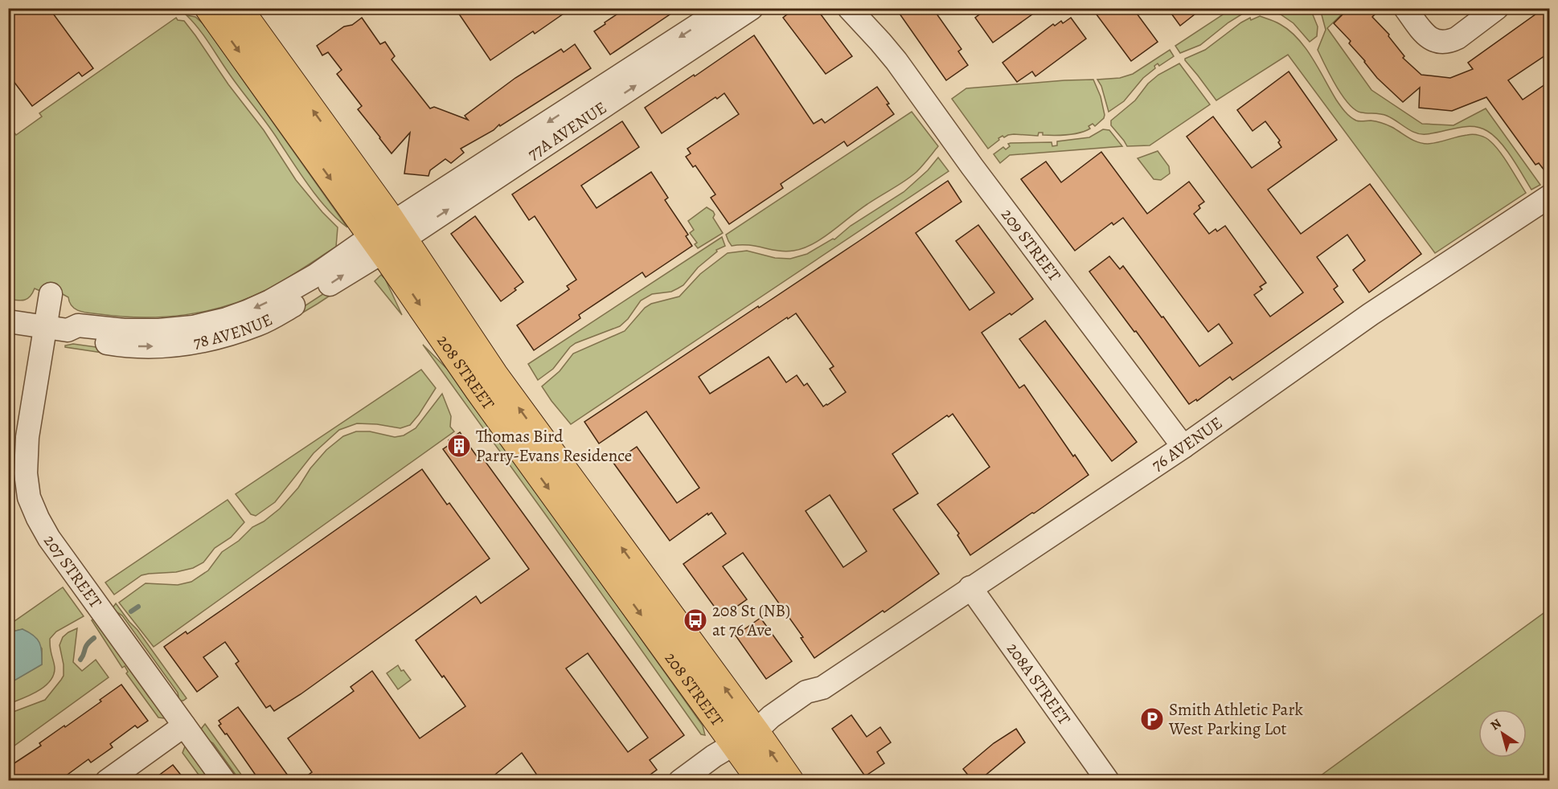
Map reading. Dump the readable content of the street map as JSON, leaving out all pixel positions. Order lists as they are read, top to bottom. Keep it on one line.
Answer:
{"streets":{"main road":["208 STREET"],"street":["77A AVENUE","209 STREET","78 AVENUE","76 AVENUE","207 STREET","208A STREET"]},"crossings":[["77A AVENUE","78 AVENUE"],["77A AVENUE","208 STREET"],["209 STREET","76 AVENUE"],["78 AVENUE","208 STREET"],["78 AVENUE","207 STREET"],["208 STREET","76 AVENUE"],["76 AVENUE","208A STREET"]],"places":{"building":["Thomas Bird Parry-Evans Residence"],"bus stop":["208 St (NB) at 76 Ave"],"parking":["Smith Athletic Park West Parking Lot"]},"north":"top left"}
